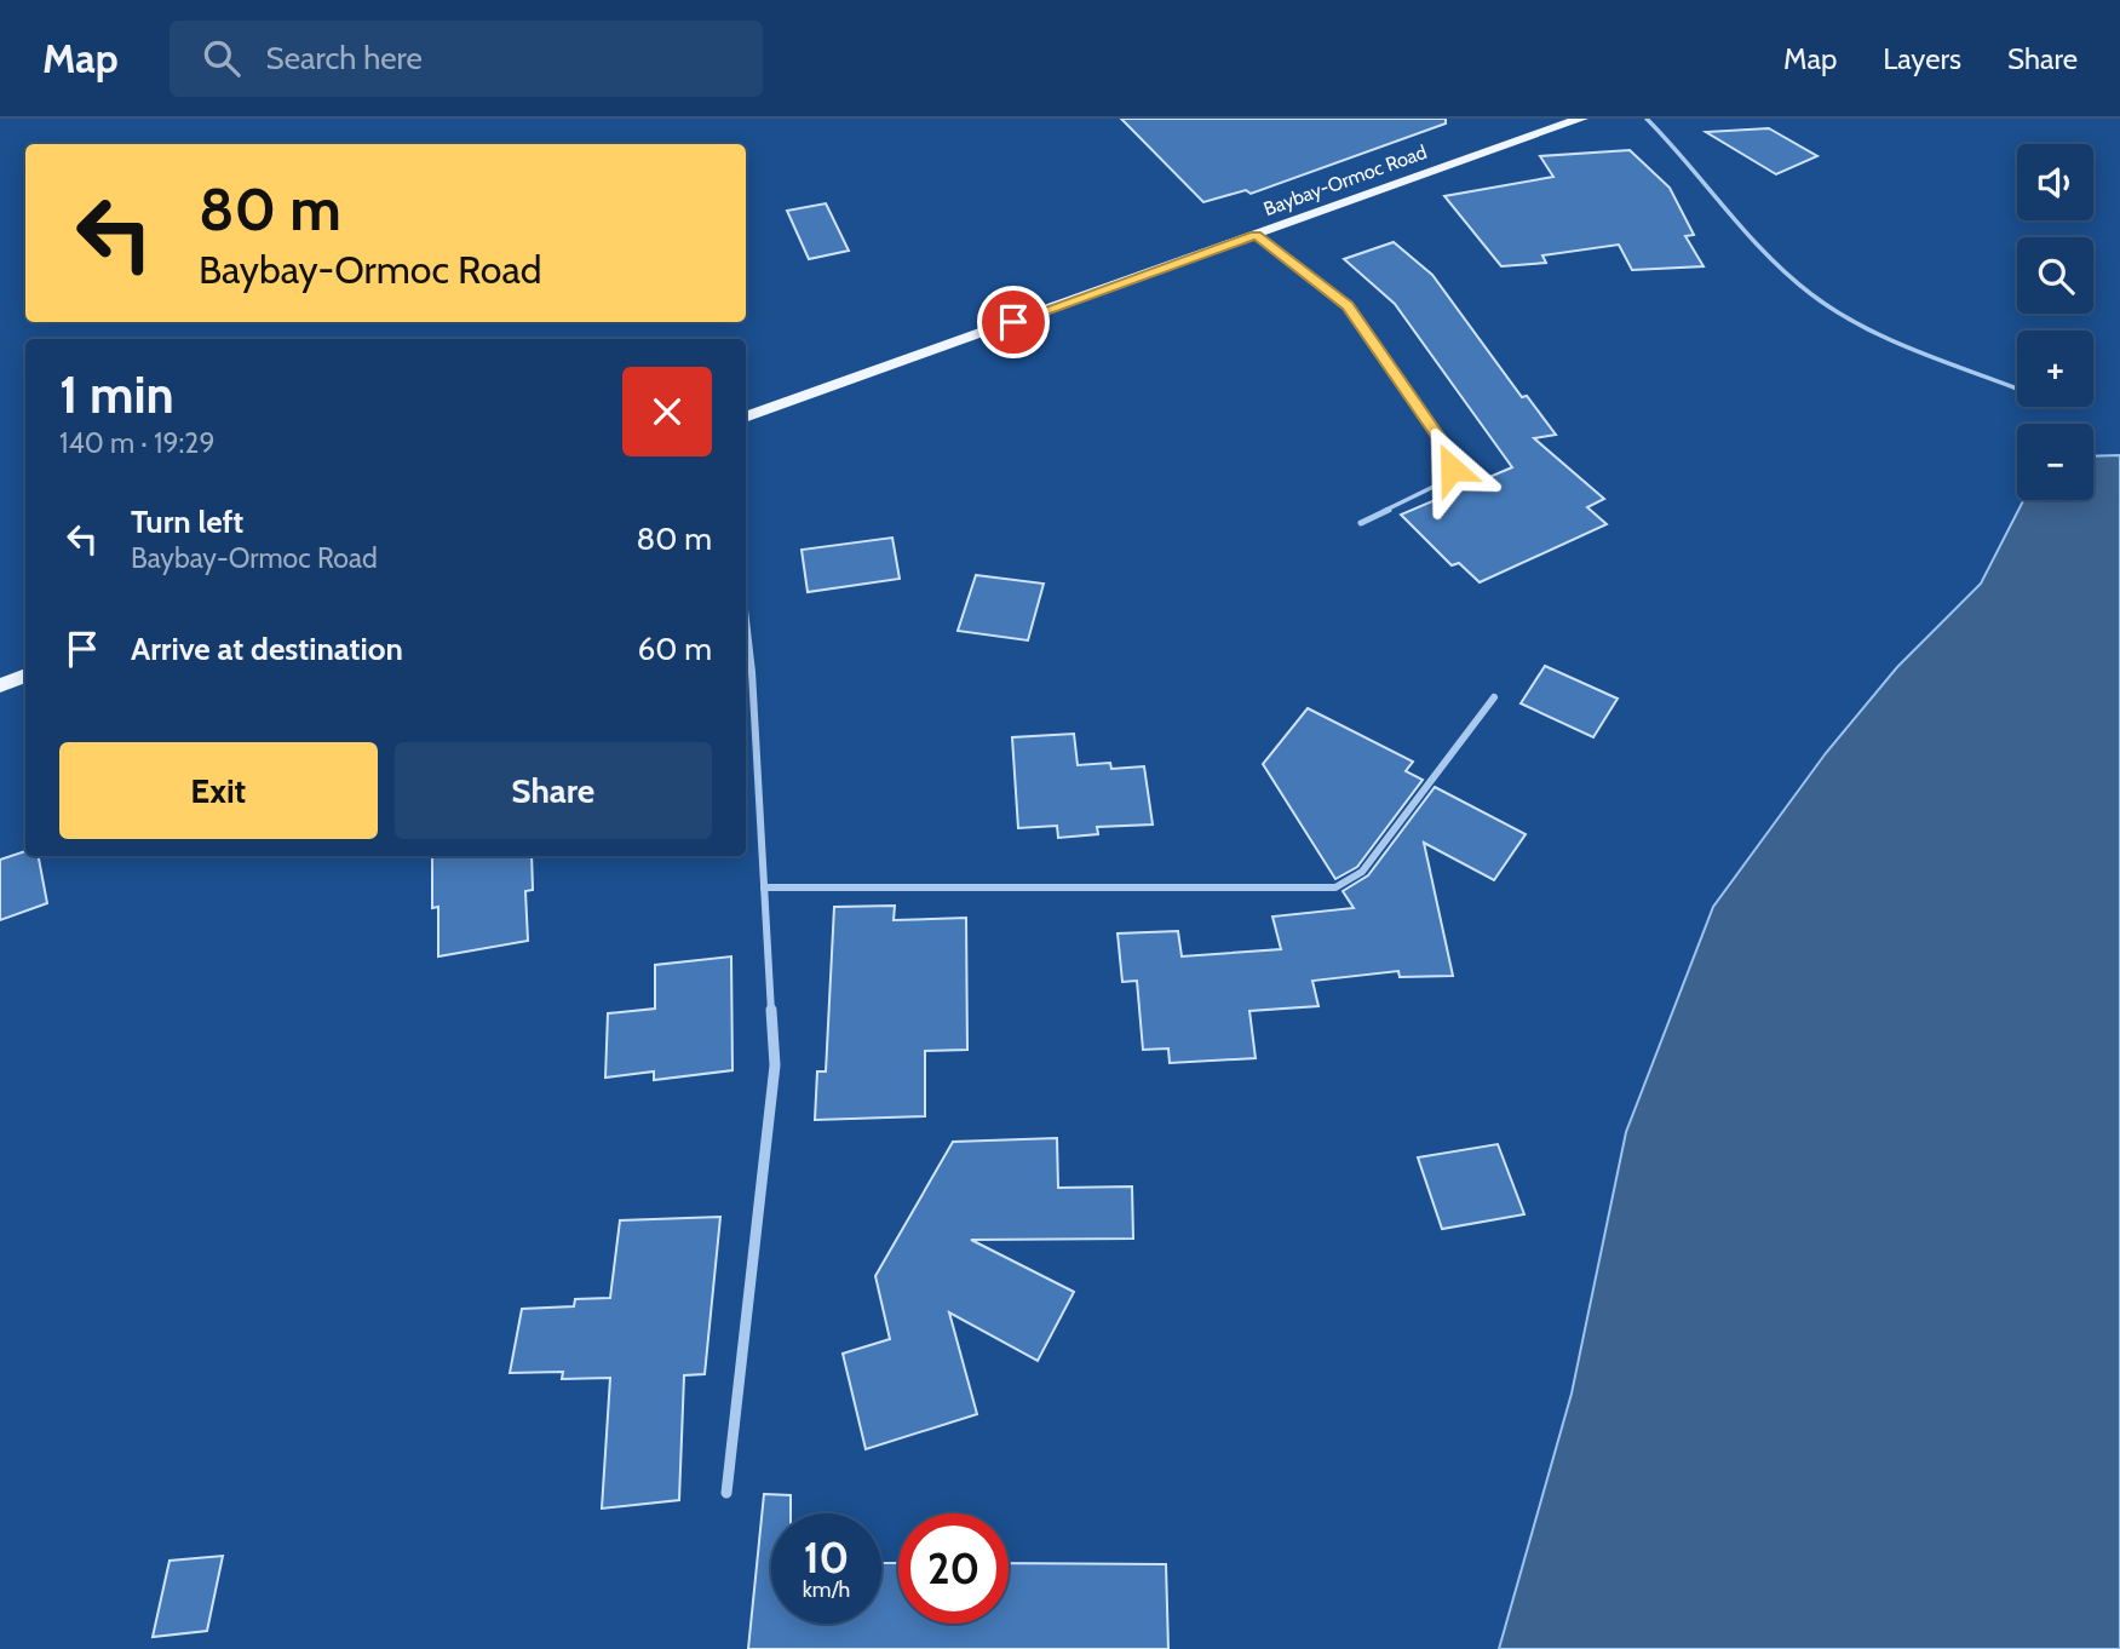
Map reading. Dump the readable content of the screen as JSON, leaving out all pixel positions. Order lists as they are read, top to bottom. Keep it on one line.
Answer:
{"streets":{"main road":["Baybay-Ormoc Road"]},"page":{"header":"Map","search":"Search here","nav":["Map","Layers","Share"],"map_buttons":["+","−"],"turn":["80 m","Baybay-Ormoc Road"],"heading":["1 min","140 m · 19:29"],"list":[{"name":"Turn left","note":"Baybay-Ormoc Road","value":"80 m"},{"name":"Arrive at destination","value":"60 m"}],"buttons":["Exit","Share"],"speed":"10 km/h","limit":"20"}}
